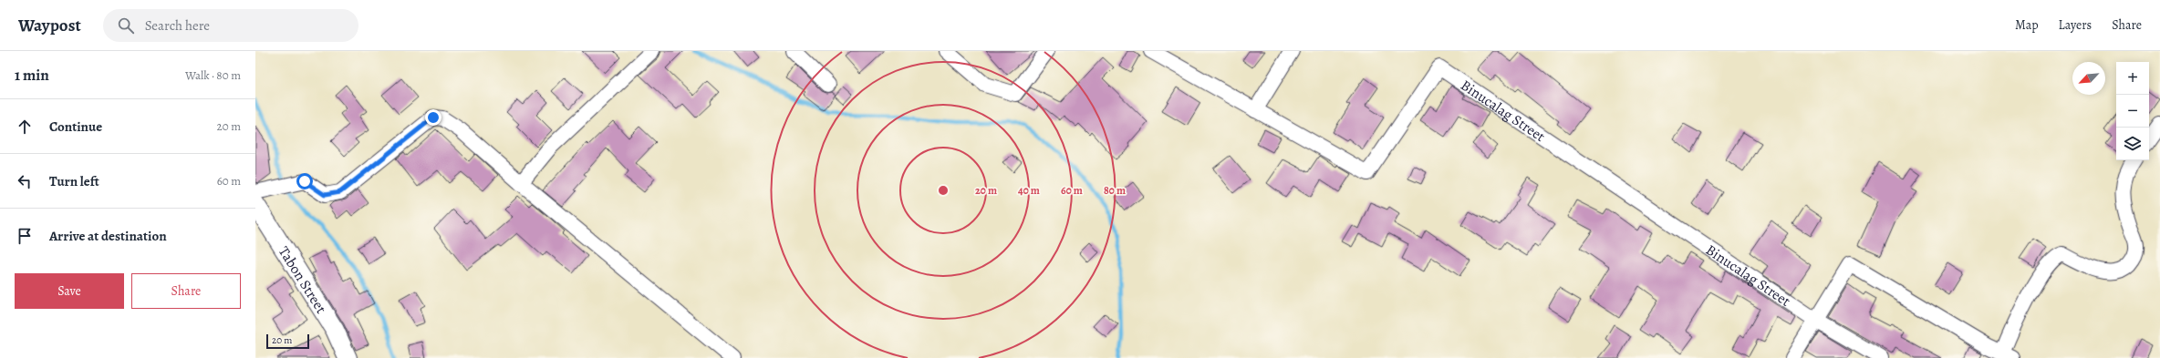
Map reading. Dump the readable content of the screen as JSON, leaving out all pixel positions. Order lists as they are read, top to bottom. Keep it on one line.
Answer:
{"streets":{"street":["Binucalag Street","Tabon Street"]},"scale_bar":"20 m","north":"bottom left","page":{"header":"Waypost","search":"Search here","nav":["Map","Layers","Share"],"heading":["1 min","Walk · 80 m"],"map_buttons":["+","−"],"list":[["Continue","20 m"],["Turn left","60 m"],"Arrive at destination"],"buttons":["Save","Share"],"scale":"20 m"},"rings":["20 m","40 m","60 m","80 m"]}
